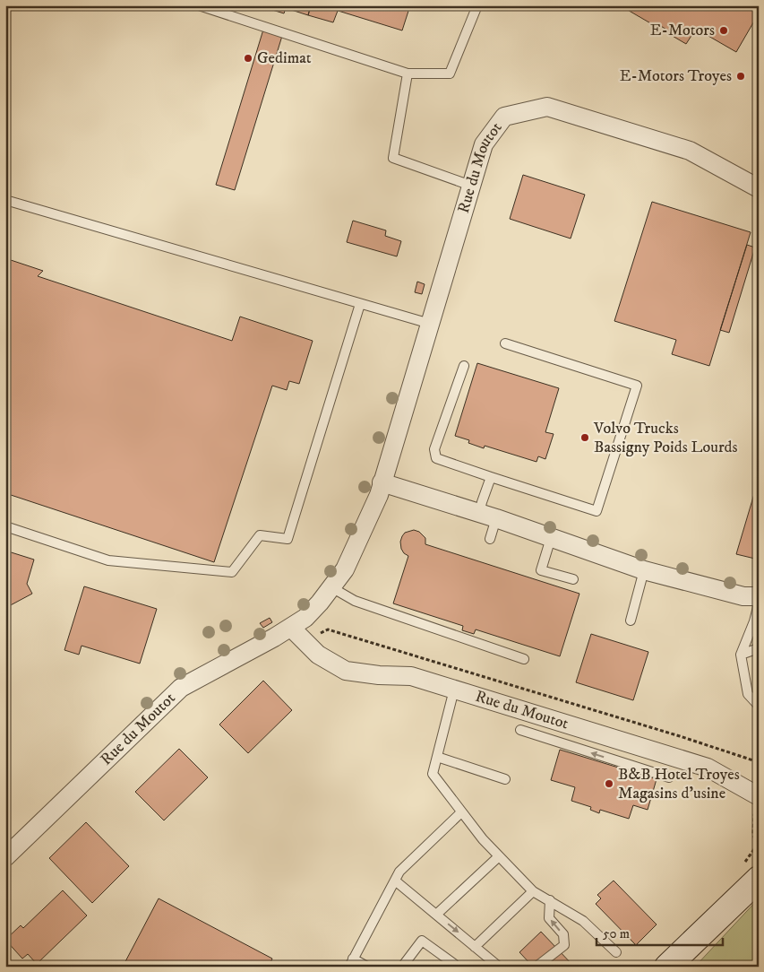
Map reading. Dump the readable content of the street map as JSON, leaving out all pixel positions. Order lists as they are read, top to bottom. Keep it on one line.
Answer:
{"streets":{"street":["Rue du Moutot"]},"places":["E-Motors","Gedimat","E-Motors Troyes","Volvo Trucks Bassigny Poids Lourds","B&B Hotel Troyes Magasins d'usine"],"scale_bar":"50 m"}
